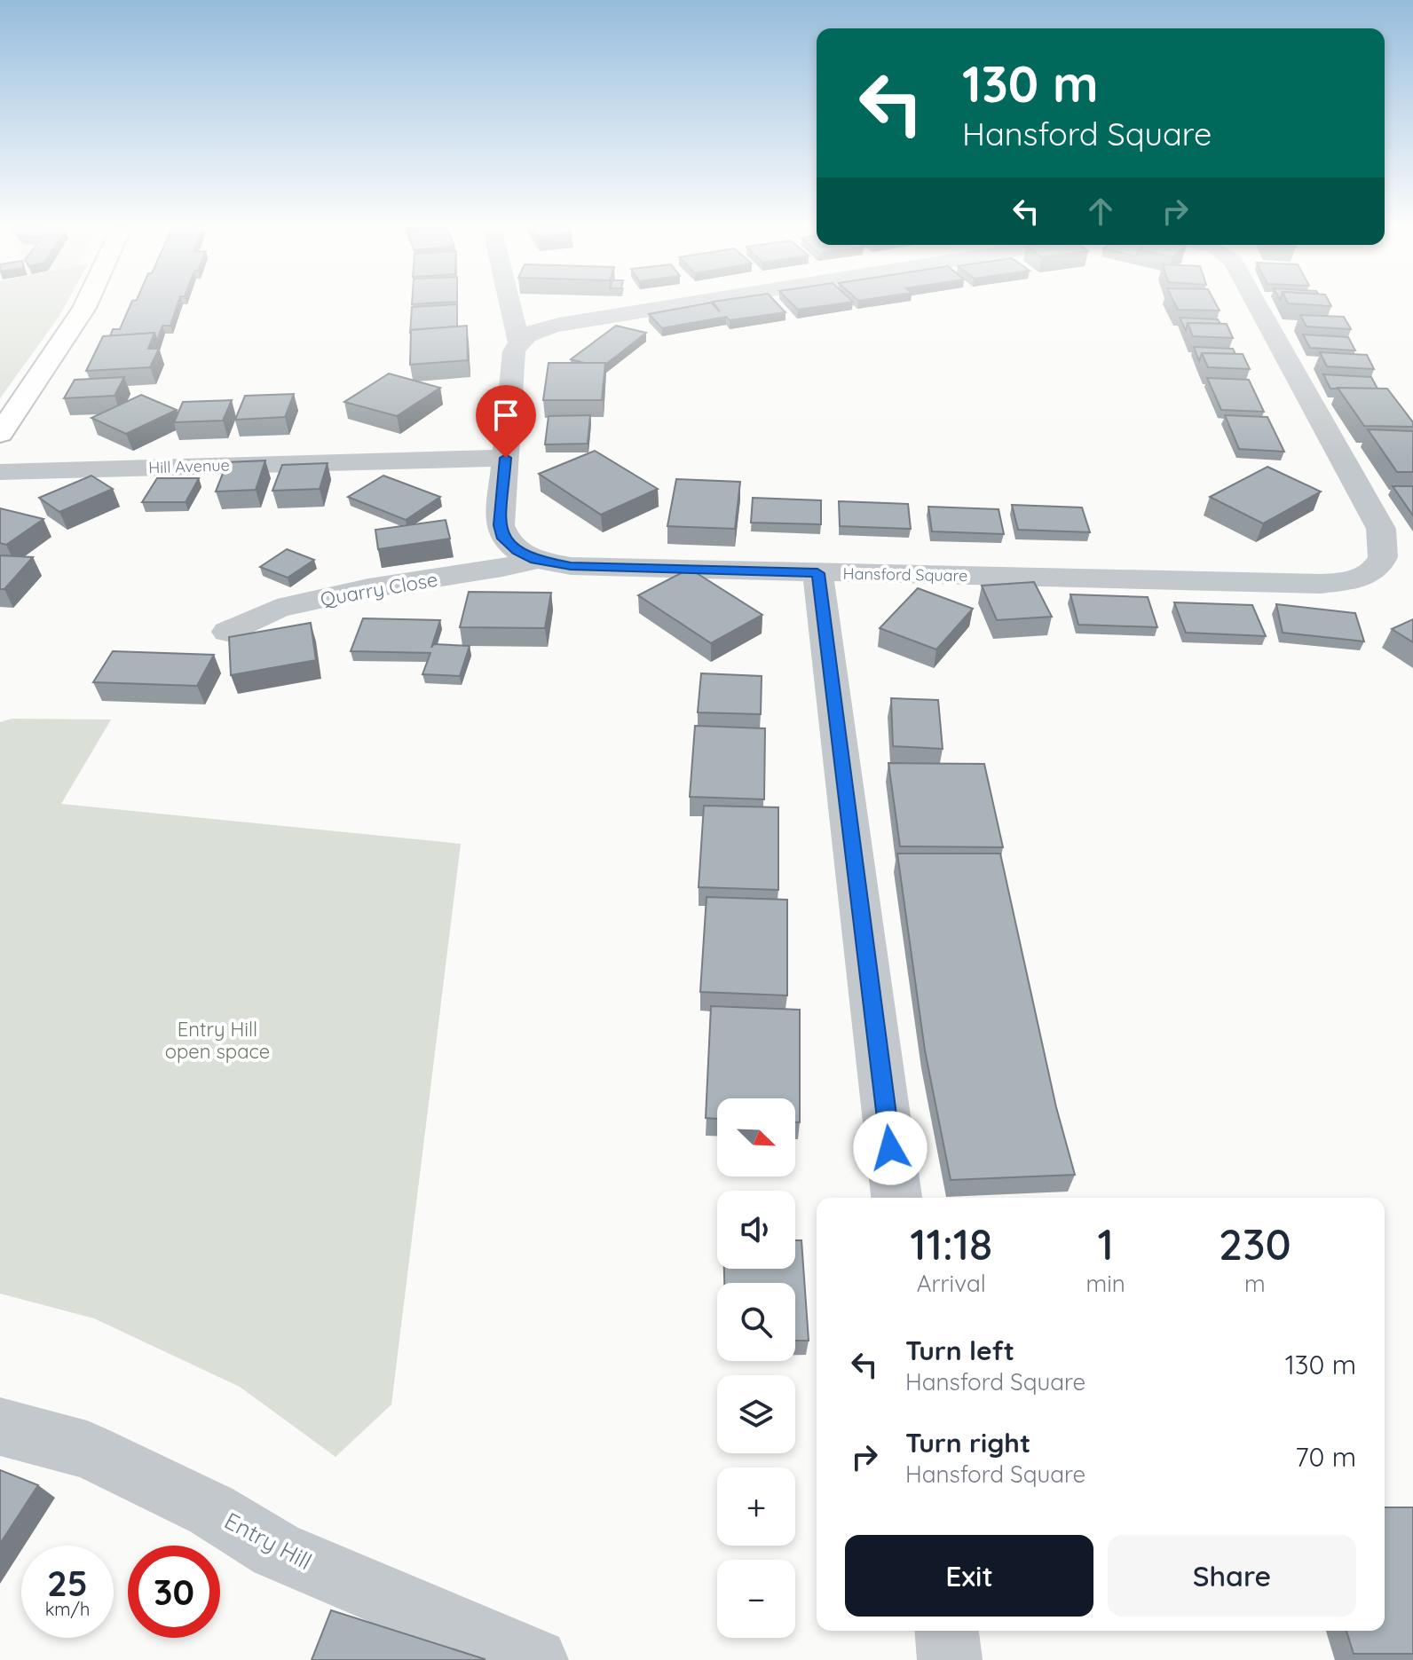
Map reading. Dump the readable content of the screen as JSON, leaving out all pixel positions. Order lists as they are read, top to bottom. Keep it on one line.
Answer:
{"streets":{"street":["Hill Avenue","Hansford Square","Quarry Close","Entry Hill"]},"crossings":[["Hill Avenue","Hansford Square"],["Hansford Square","Quarry Close"]],"parks":["Entry Hill open space"],"north":"bottom right","page":{"turn":["130 m","Hansford Square"],"map_buttons":["+","−"],"eta":["11:18","Arrival","1","min","230","m"],"list":[{"name":"Turn left","note":"Hansford Square","value":"130 m"},{"name":"Turn right","note":"Hansford Square","value":"70 m"}],"buttons":["Exit","Share"],"speed":"25 km/h","limit":"30"}}
